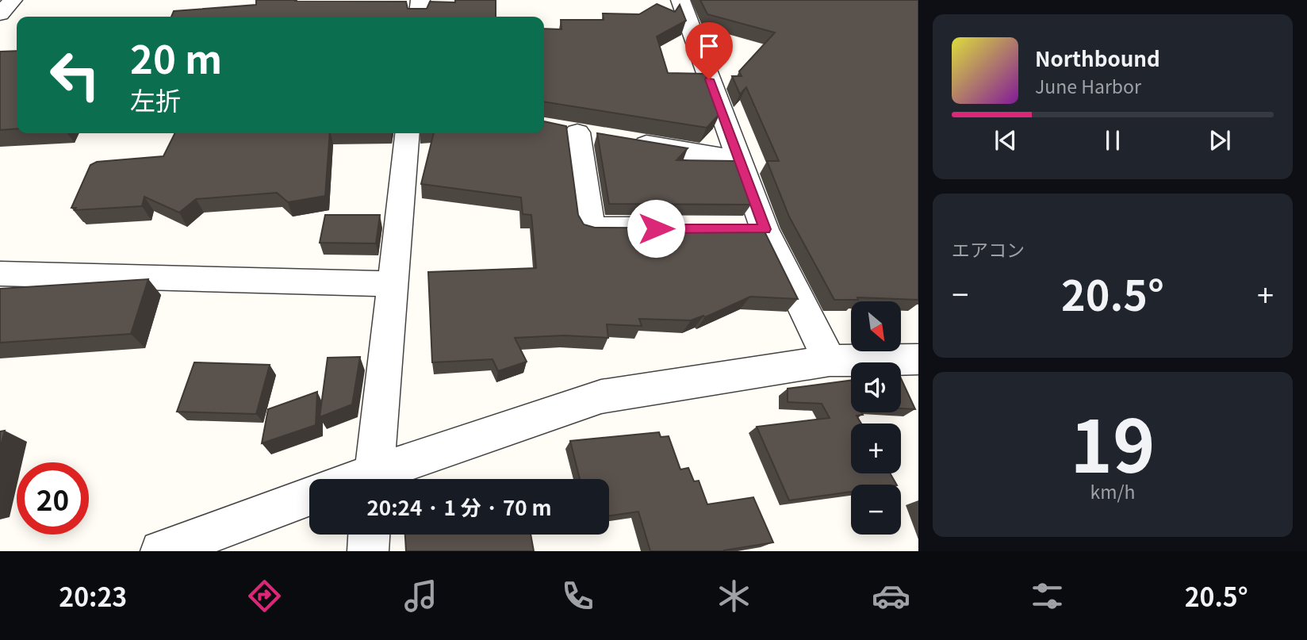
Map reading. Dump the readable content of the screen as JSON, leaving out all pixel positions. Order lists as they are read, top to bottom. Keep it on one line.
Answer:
{"north":"bottom right","page":{"turn":["20 m","左折"],"song":["Northbound","June Harbor"],"tile":["エアコン",["19","km/h"]],"heat":["−","20.5°","+"],"map_buttons":["+","−"],"limit":"20","trip":"20:24 · 1 分 · 70 m","tabs":["20:23","20.5°"]}}
